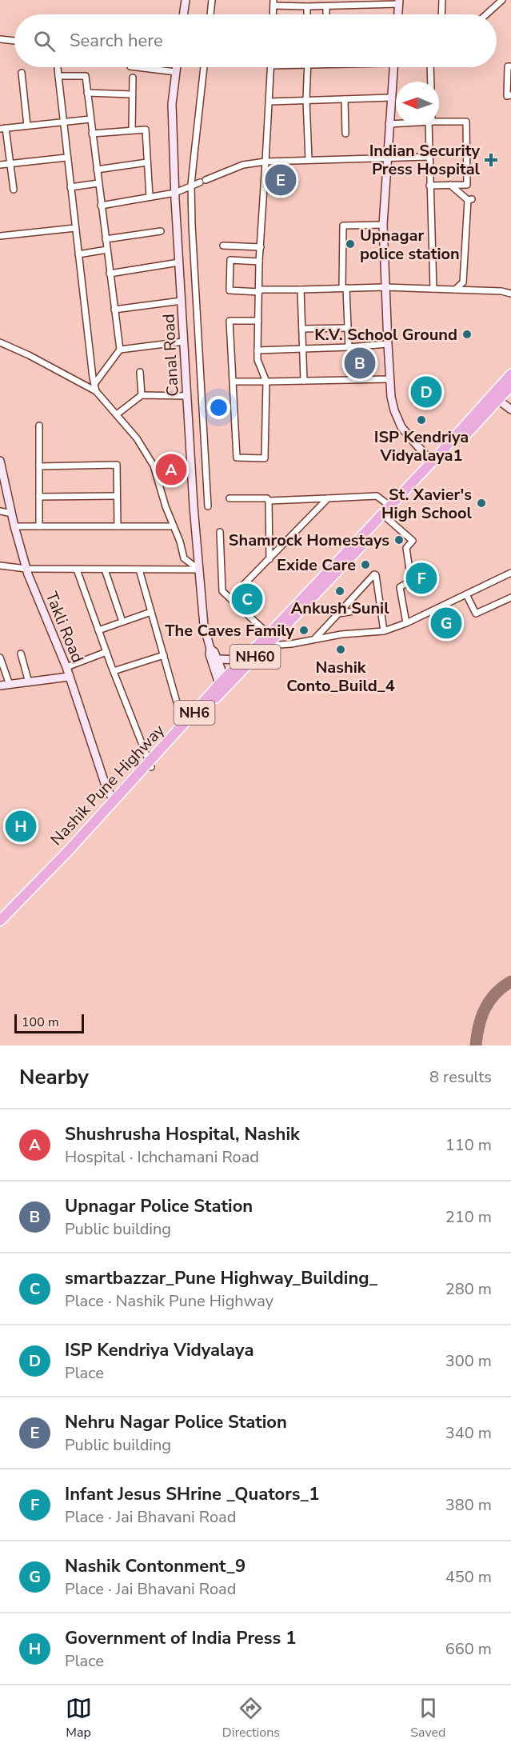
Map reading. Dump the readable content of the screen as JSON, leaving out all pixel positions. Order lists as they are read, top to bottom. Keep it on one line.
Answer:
{"streets":{"highway":["NH60","NH6","Nashik Pune Highway"],"street":["Canal Road","Takli Road"]},"crossings":[["Canal Road","Nashik Pune Highway"],["Takli Road","Nashik Pune Highway"]],"places":{"health":["Indian Security Press Hospital"],"other":["Upnagar police station","K.V. School Ground","ISP Kendriya Vidyalaya1","St. Xavier's High School","Shamrock Homestays","Exide Care","Ankush Sunil","The Caves Family","Nashik Conto_Build_4"]},"scale_bar":"100 m","north":"left","page":{"search":"Search here","pins":["E","B","D","A","F","C","G","H"],"scale":"100 m","heading":["Nearby","8 results"],"list":[{"mark":"A","name":"Shushrusha Hospital, Nashik","note":"Hospital · Ichchamani Road","value":"110 m"},{"mark":"B","name":"Upnagar Police Station","note":"Public building","value":"210 m"},{"mark":"C","name":"smartbazzar_Pune Highway_Building_","note":"Place · Nashik Pune Highway","value":"280 m"},{"mark":"D","name":"ISP Kendriya Vidyalaya","note":"Place","value":"300 m"},{"mark":"E","name":"Nehru Nagar Police Station","note":"Public building","value":"340 m"},{"mark":"F","name":"Infant Jesus SHrine _Quators_1","note":"Place · Jai Bhavani Road","value":"380 m"},{"mark":"G","name":"Nashik Contonment_9","note":"Place · Jai Bhavani Road","value":"450 m"},{"mark":"H","name":"Government of India Press 1","note":"Place","value":"660 m"}],"nav":["Map","Directions","Saved"]}}
